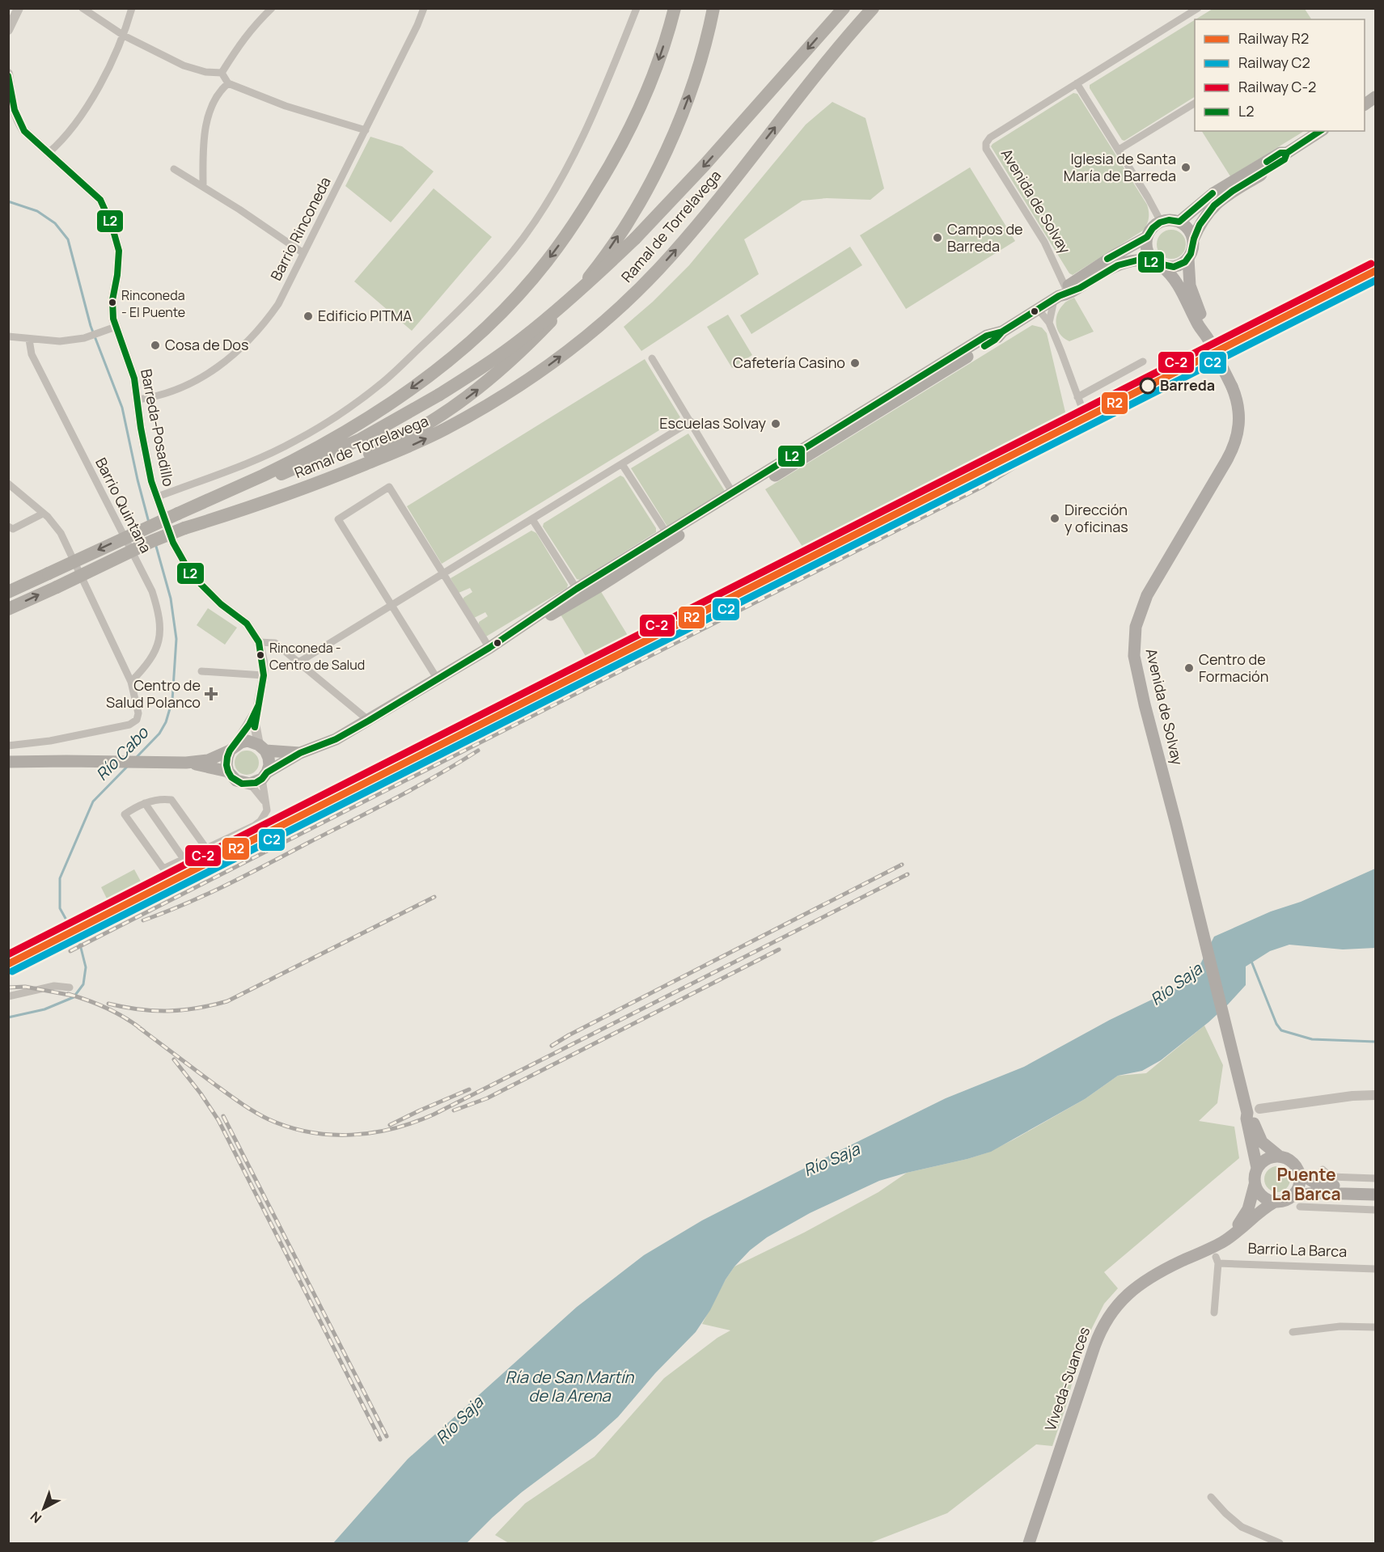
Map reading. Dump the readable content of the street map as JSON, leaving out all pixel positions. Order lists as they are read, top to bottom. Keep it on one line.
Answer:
{"streets":{"highway":["Ramal de Torrelavega"],"main road":["Avenida de Solvay","Viveda-Suances"],"street":["Barrio Rinconeda","Barreda-Posadillo","Barrio Quintana","Barrio La Barca"]},"crossings":[["Barrio Rinconeda","Barreda-Posadillo"]],"districts":["Puente La Barca"],"water":["Río Cabo","Río Saja","Ría de San Martín de la Arena"],"places":{"other":["Iglesia de Santa María de Barreda","Campos de Barreda","Rinconeda - El Puente","Edificio PITMA","Cosa de Dos","Cafetería Casino","Barreda","Escuelas Solvay","Dirección y oficinas","Rinconeda - Centro de Salud","Centro de Formación"],"health":["Centro de Salud Polanco"]},"lines":["transit line L2","rail line C-2","rail line R2","rail line C2"],"legend":["Railway R2","Railway C2","Railway C-2","L2"],"north":"bottom left"}
